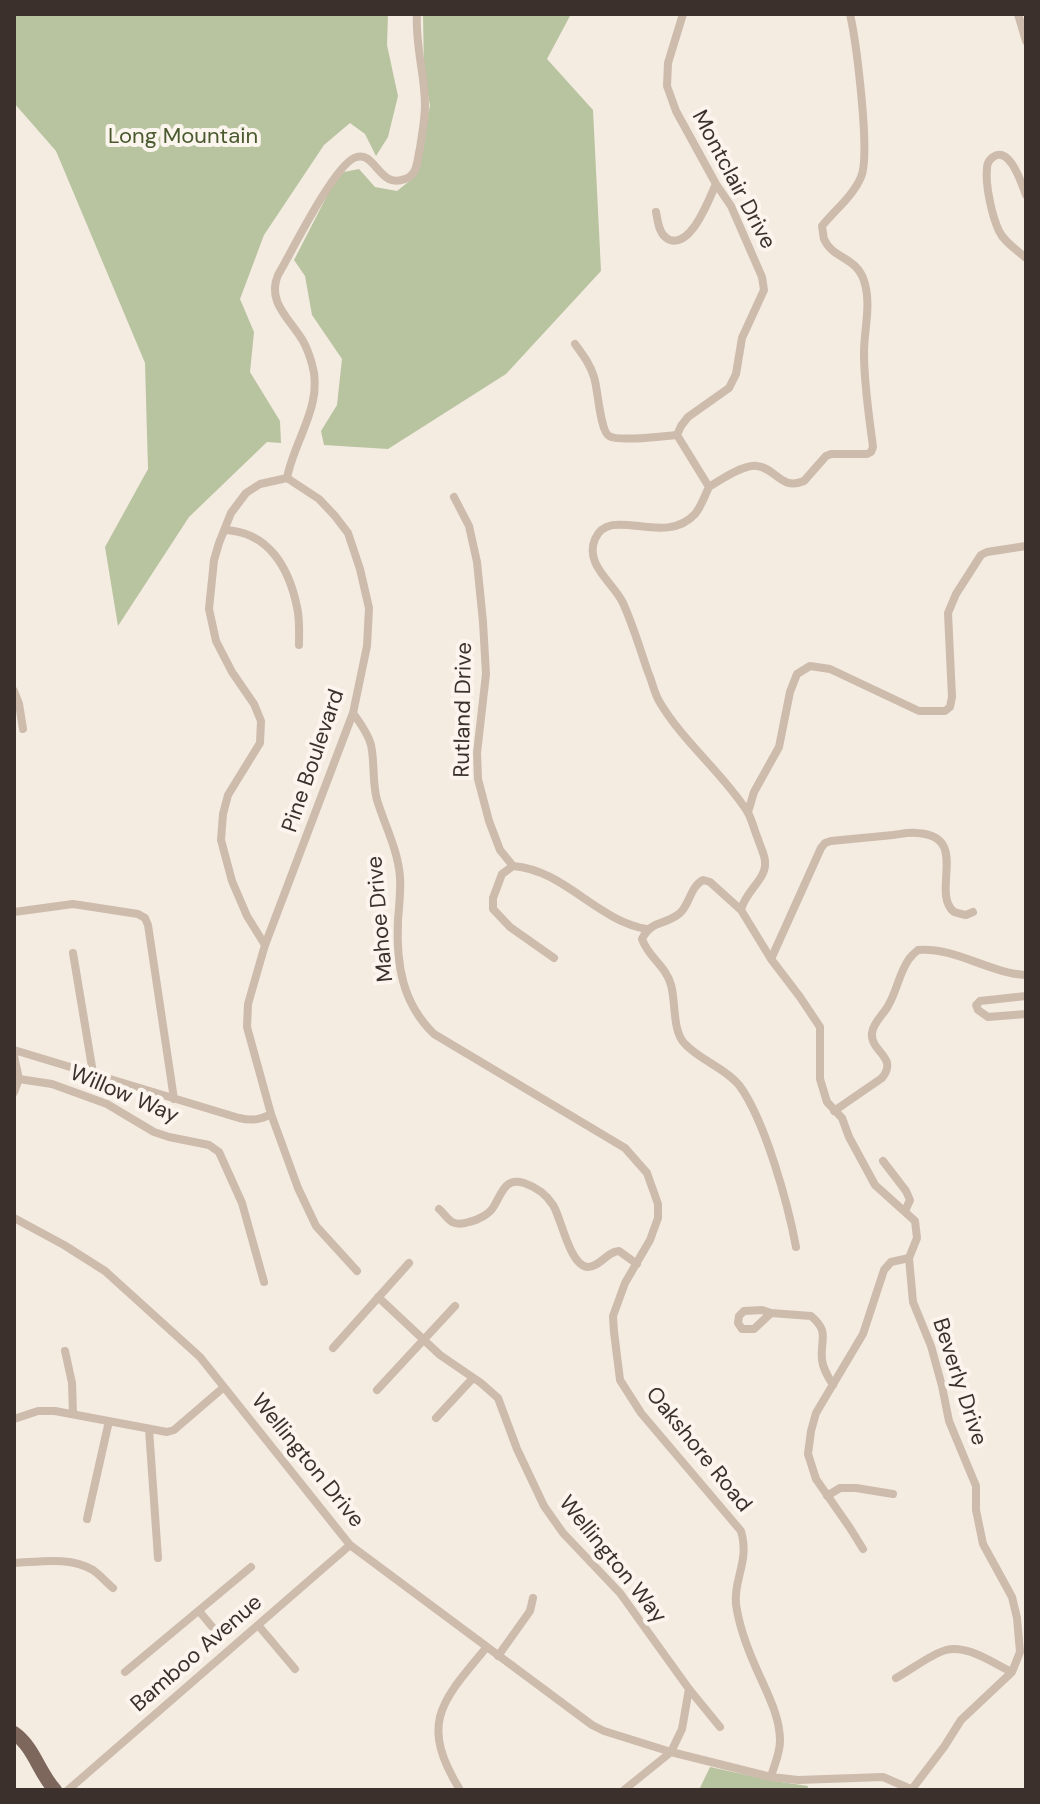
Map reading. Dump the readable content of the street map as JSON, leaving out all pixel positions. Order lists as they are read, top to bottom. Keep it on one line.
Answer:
{"streets":{"street":["Montclair Drive","Rutland Drive","Pine Boulevard","Mahoe Drive","Willow Way","Beverly Drive","Oakshore Road","Wellington Drive","Wellington Way","Bamboo Avenue"]},"crossings":[["Pine Boulevard","Mahoe Drive"],["Mahoe Drive","Oakshore Road"],["Oakshore Road","Wellington Drive"],["Wellington Drive","Bamboo Avenue"]],"parks":["Long Mountain"]}
